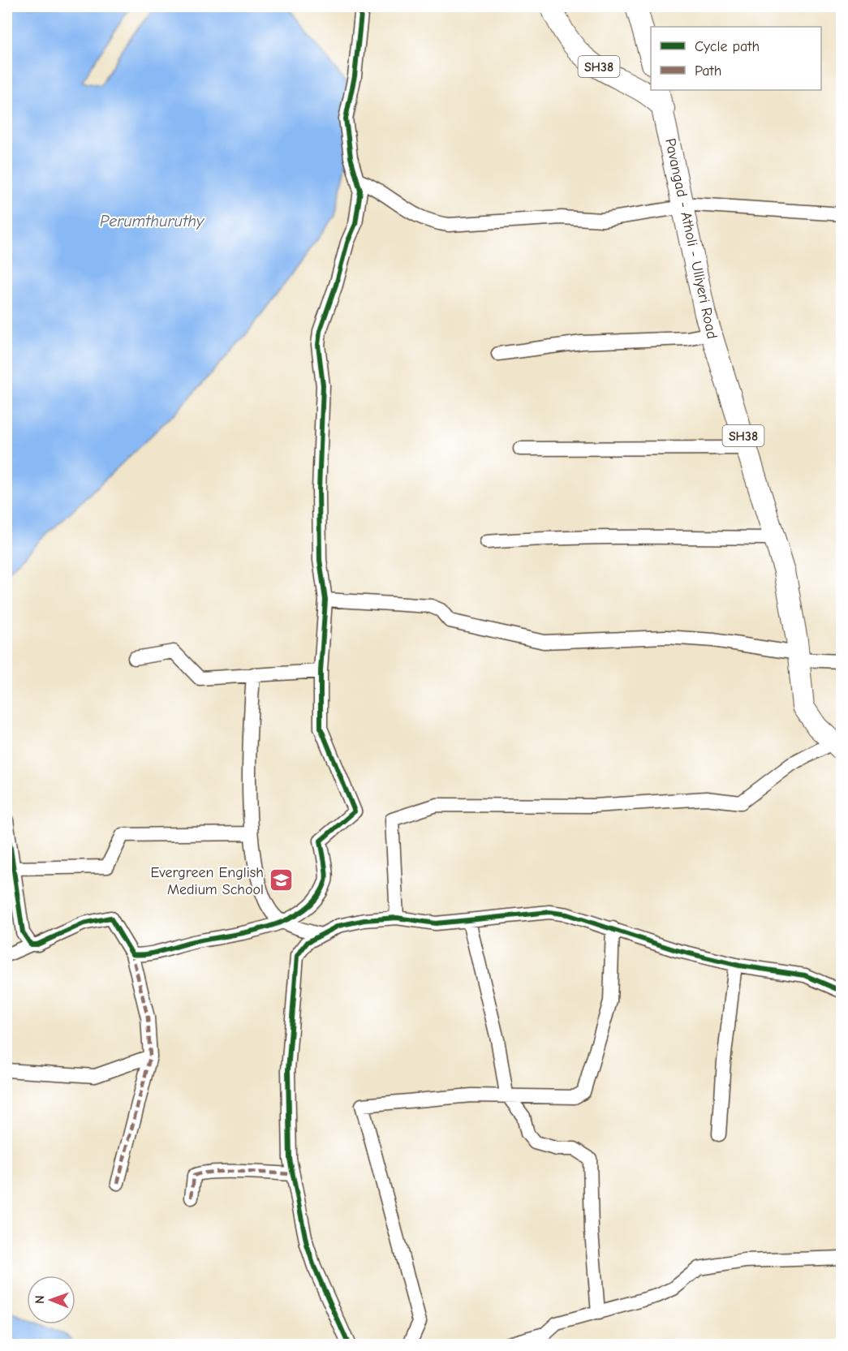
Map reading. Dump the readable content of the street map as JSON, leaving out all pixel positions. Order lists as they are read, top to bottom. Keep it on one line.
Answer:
{"streets":{"main road":["SH38","Pavangad - Atholi - Ulliyeri Road"]},"crossings":[["SH38","Pavangad - Atholi - Ulliyeri Road"]],"water":["Perumthuruthy"],"places":{"school or university":["Evergreen English Medium School"]},"legend":["Cycle path","Path"],"north":"left"}
